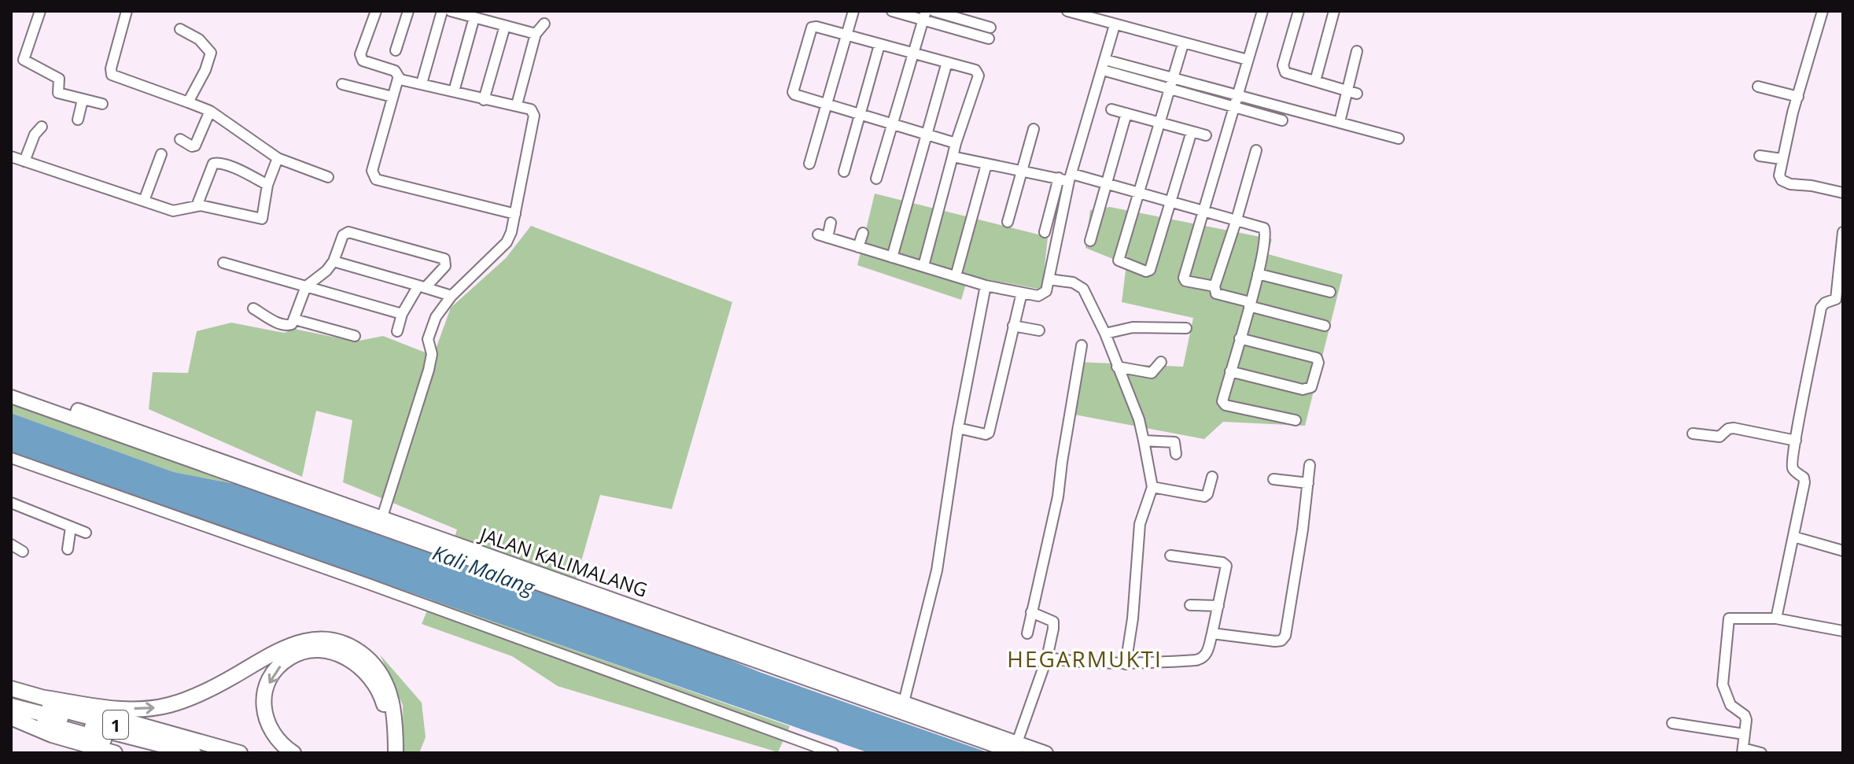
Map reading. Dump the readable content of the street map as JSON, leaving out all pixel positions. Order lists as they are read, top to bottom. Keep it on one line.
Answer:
{"streets":{"highway":["1"],"main road":["JALAN KALIMALANG"]},"districts":["HEGARMUKTI"],"water":["Kali Malang"]}
